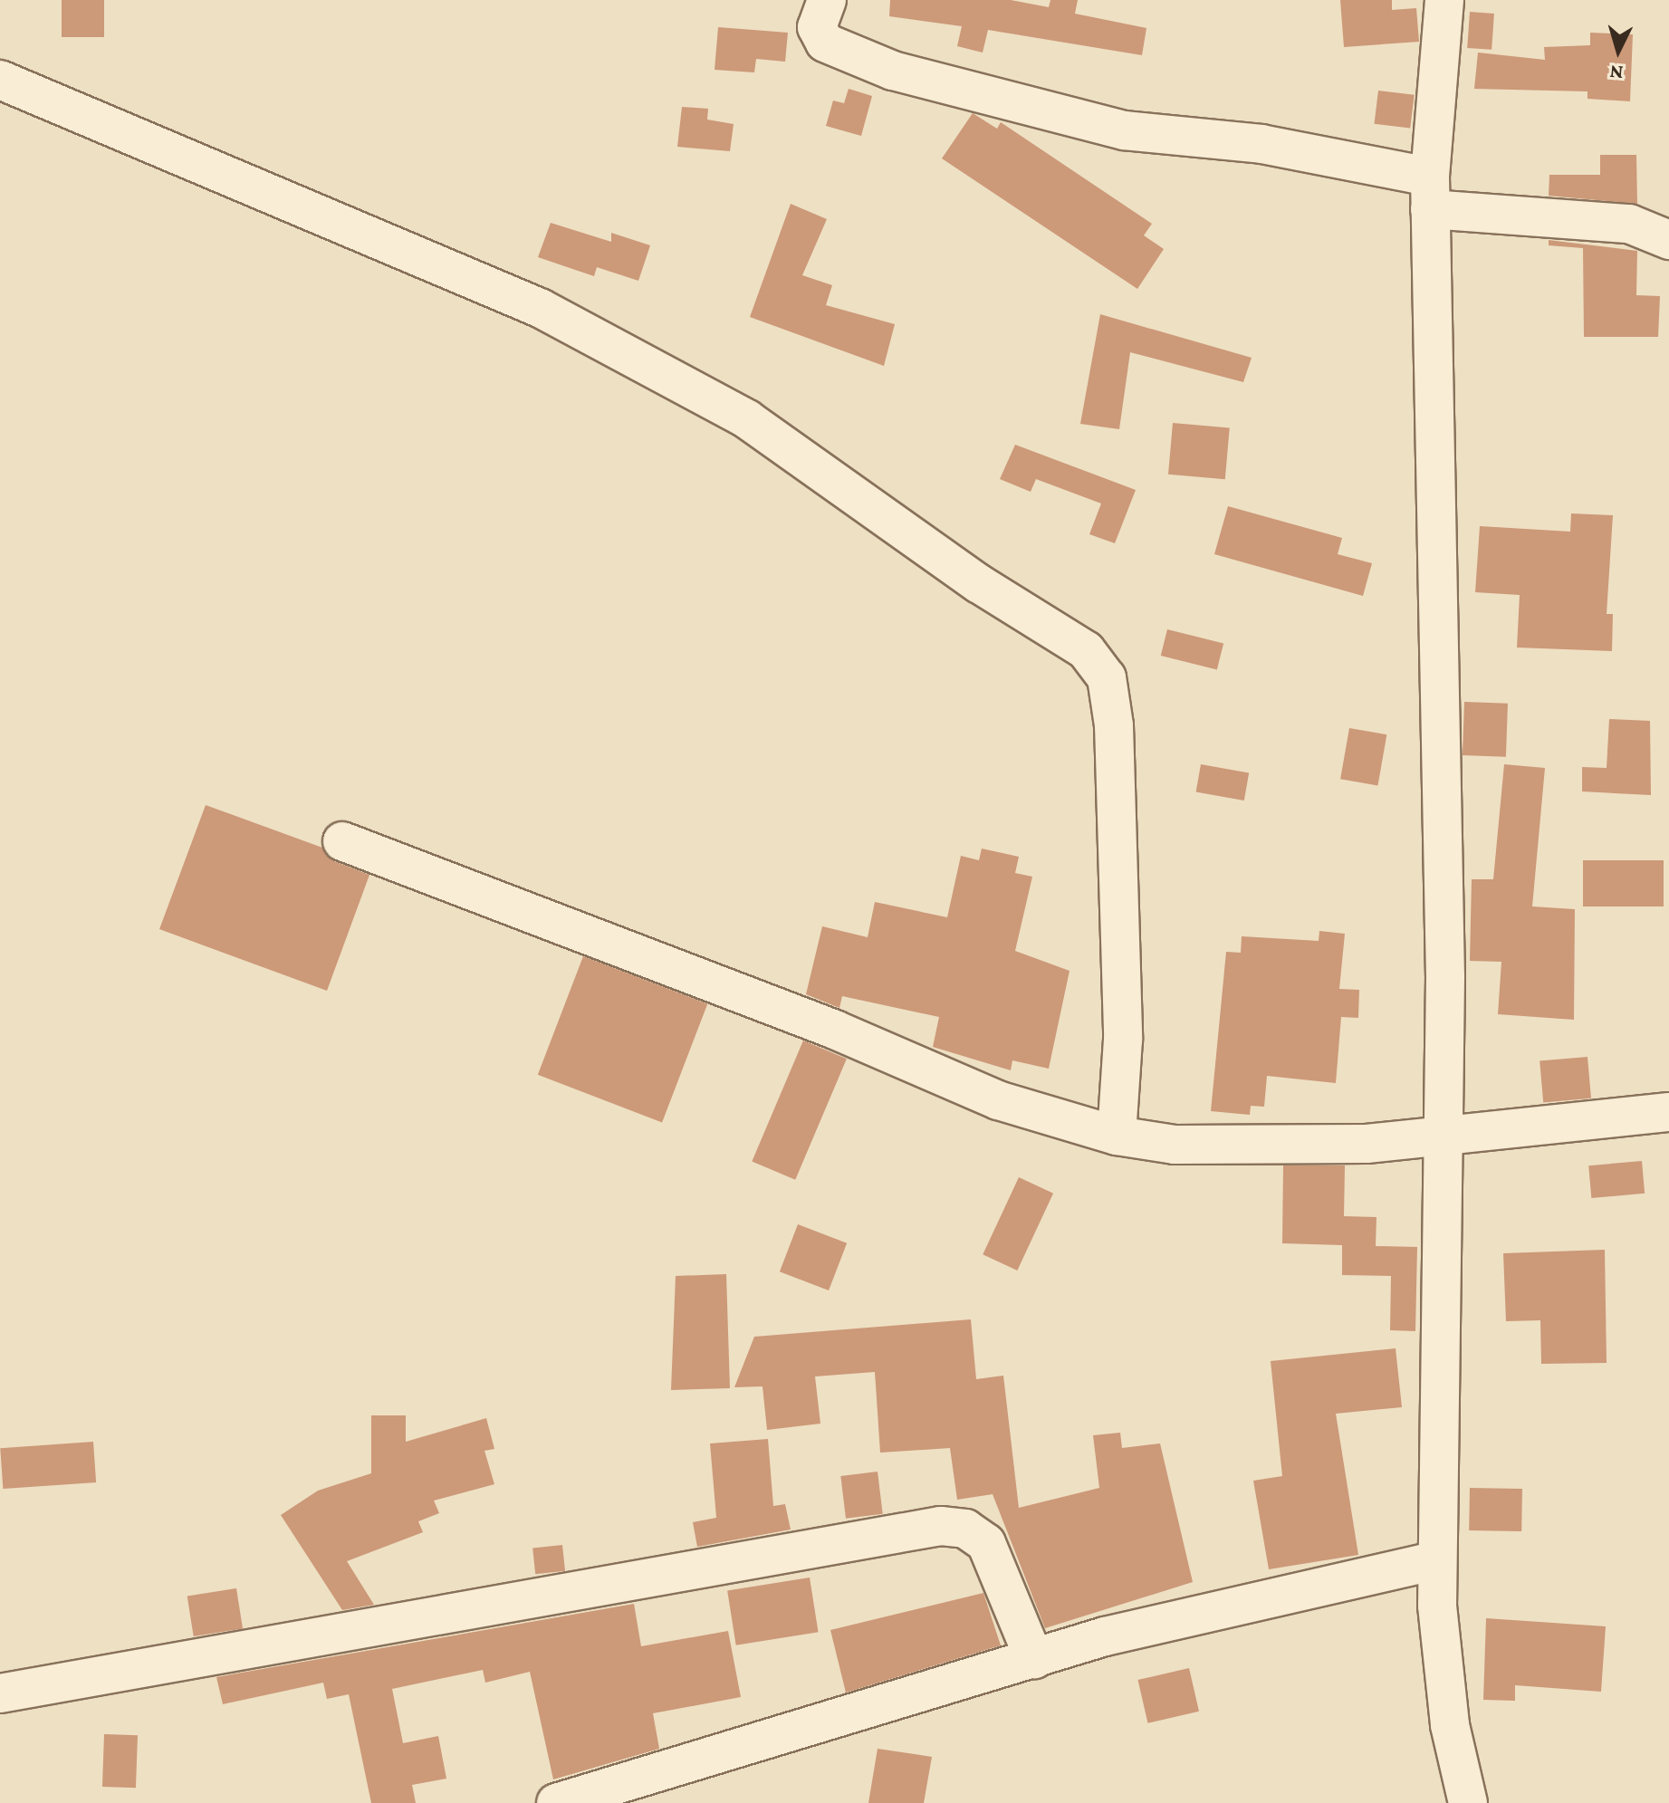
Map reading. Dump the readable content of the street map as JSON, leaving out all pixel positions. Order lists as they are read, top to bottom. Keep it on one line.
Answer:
{"north":"bottom"}
